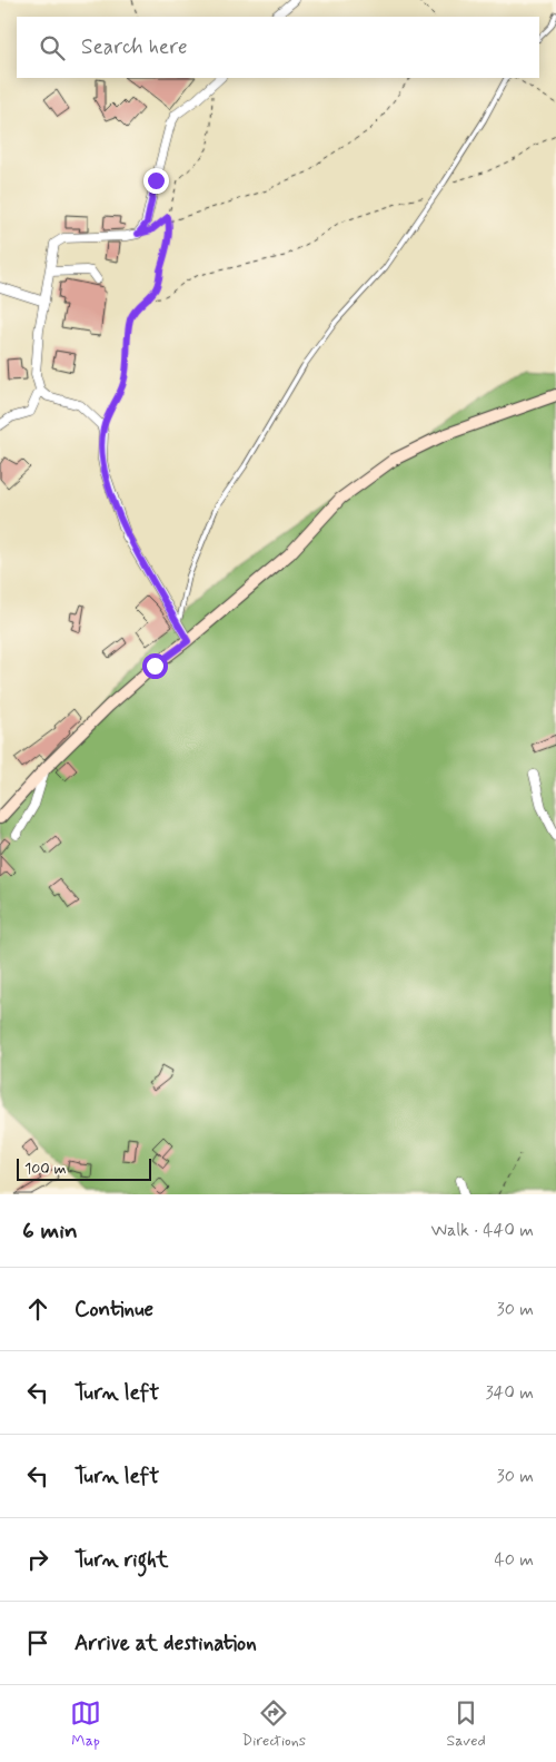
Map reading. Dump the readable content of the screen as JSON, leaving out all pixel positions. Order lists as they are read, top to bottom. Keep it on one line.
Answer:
{"scale_bar":"100 m","page":{"search":"Search here","scale":"100 m","heading":["6 min","Walk · 440 m"],"list":[["Continue","30 m"],["Turn left","340 m"],["Turn left","30 m"],["Turn right","40 m"],"Arrive at destination"],"nav":["Map","Directions","Saved"]}}
